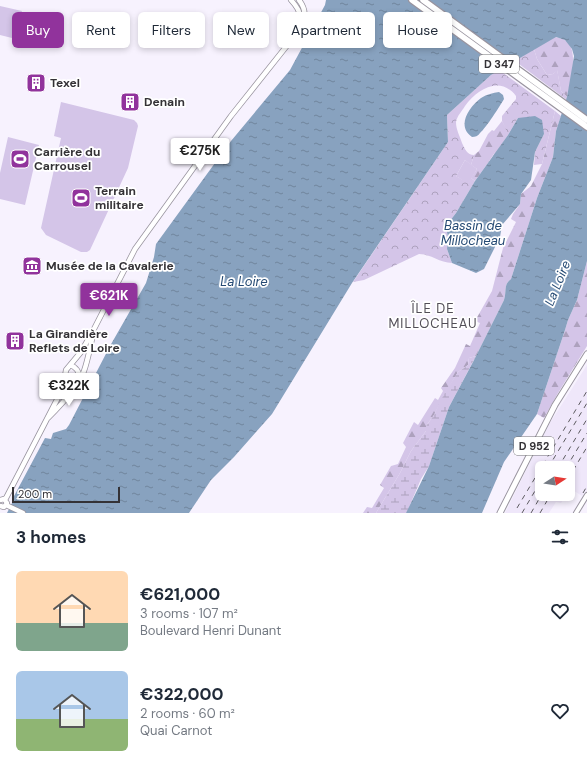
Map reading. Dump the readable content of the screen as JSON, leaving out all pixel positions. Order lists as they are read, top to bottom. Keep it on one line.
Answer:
{"streets":{"highway":["D 347"],"main road":["D 952"]},"districts":["ÎLE DE MILLOCHEAU"],"water":["Bassin de Millocheau","La Loire"],"places":{"building":["Texel","Denain","La Girandière Reflets de Loire"],"sports":["Carrière du Carrousel","Terrain militaire"],"museum":["Musée de la Cavalerie"]},"scale_bar":"200 m","north":"right","page":{"chip":["Buy","Rent","Filters","New","Apartment","House"],"price":["€275K","€621K","€322K"],"scale":"200 m","heading":"3 homes","list":[{"name":"€621,000","note":"3 rooms · 107 m² · Boulevard Henri Dunant"},{"name":"€322,000","note":"2 rooms · 60 m² · Quai Carnot"}]}}
